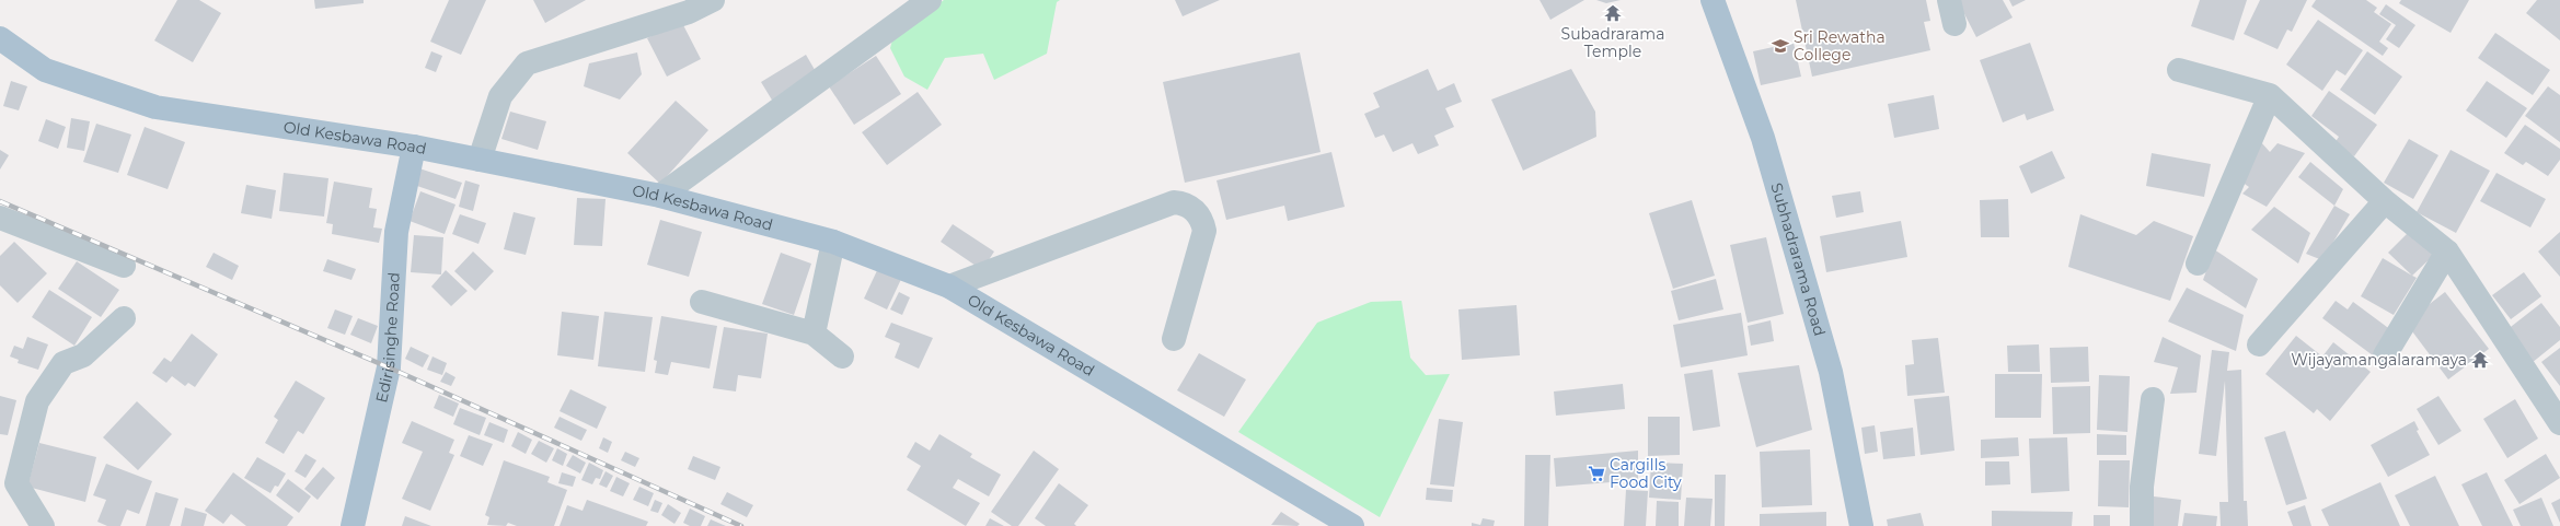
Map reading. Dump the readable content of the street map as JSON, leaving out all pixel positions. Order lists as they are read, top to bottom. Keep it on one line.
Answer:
{"streets":{"main road":["Old Kesbawa Road","Subhadrarama Road","Edirisinghe Road"]},"crossings":[["Old Kesbawa Road","Edirisinghe Road"]],"places":{"temple":["Subadrarama Temple","Wijayamangalaramaya"],"school or university":["Sri Rewatha College"],"supermarket":["Cargills Food City"]}}
